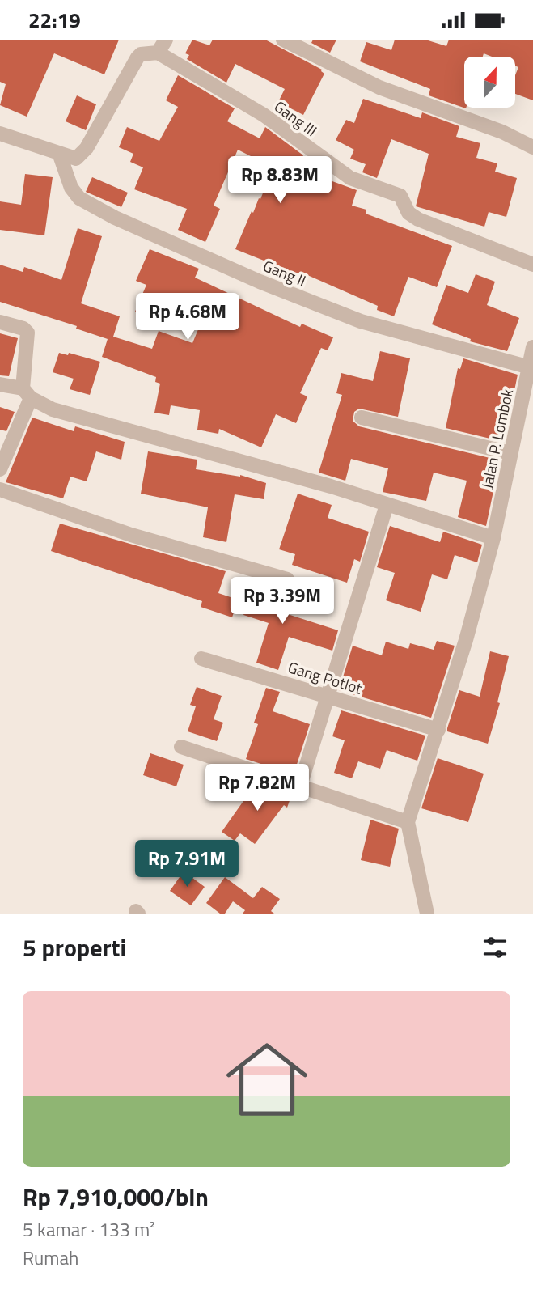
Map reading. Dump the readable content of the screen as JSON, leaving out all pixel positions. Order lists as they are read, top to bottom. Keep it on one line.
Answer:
{"streets":{"street":["Gang III","Gang II","Jalan P. Lombok","Gang Potlot"]},"crossings":[["Gang II","Jalan P. Lombok"],["Jalan P. Lombok","Gang Potlot"]],"north":"top","page":{"status":"22:19","price":["Rp 8.83M","Rp 4.68M","Rp 3.39M","Rp 7.82M","Rp 7.91M"],"heading":"5 properti","list":[{"name":"Rp 7,910,000/bln","note":"5 kamar · 133 m² · Rumah"}]}}
